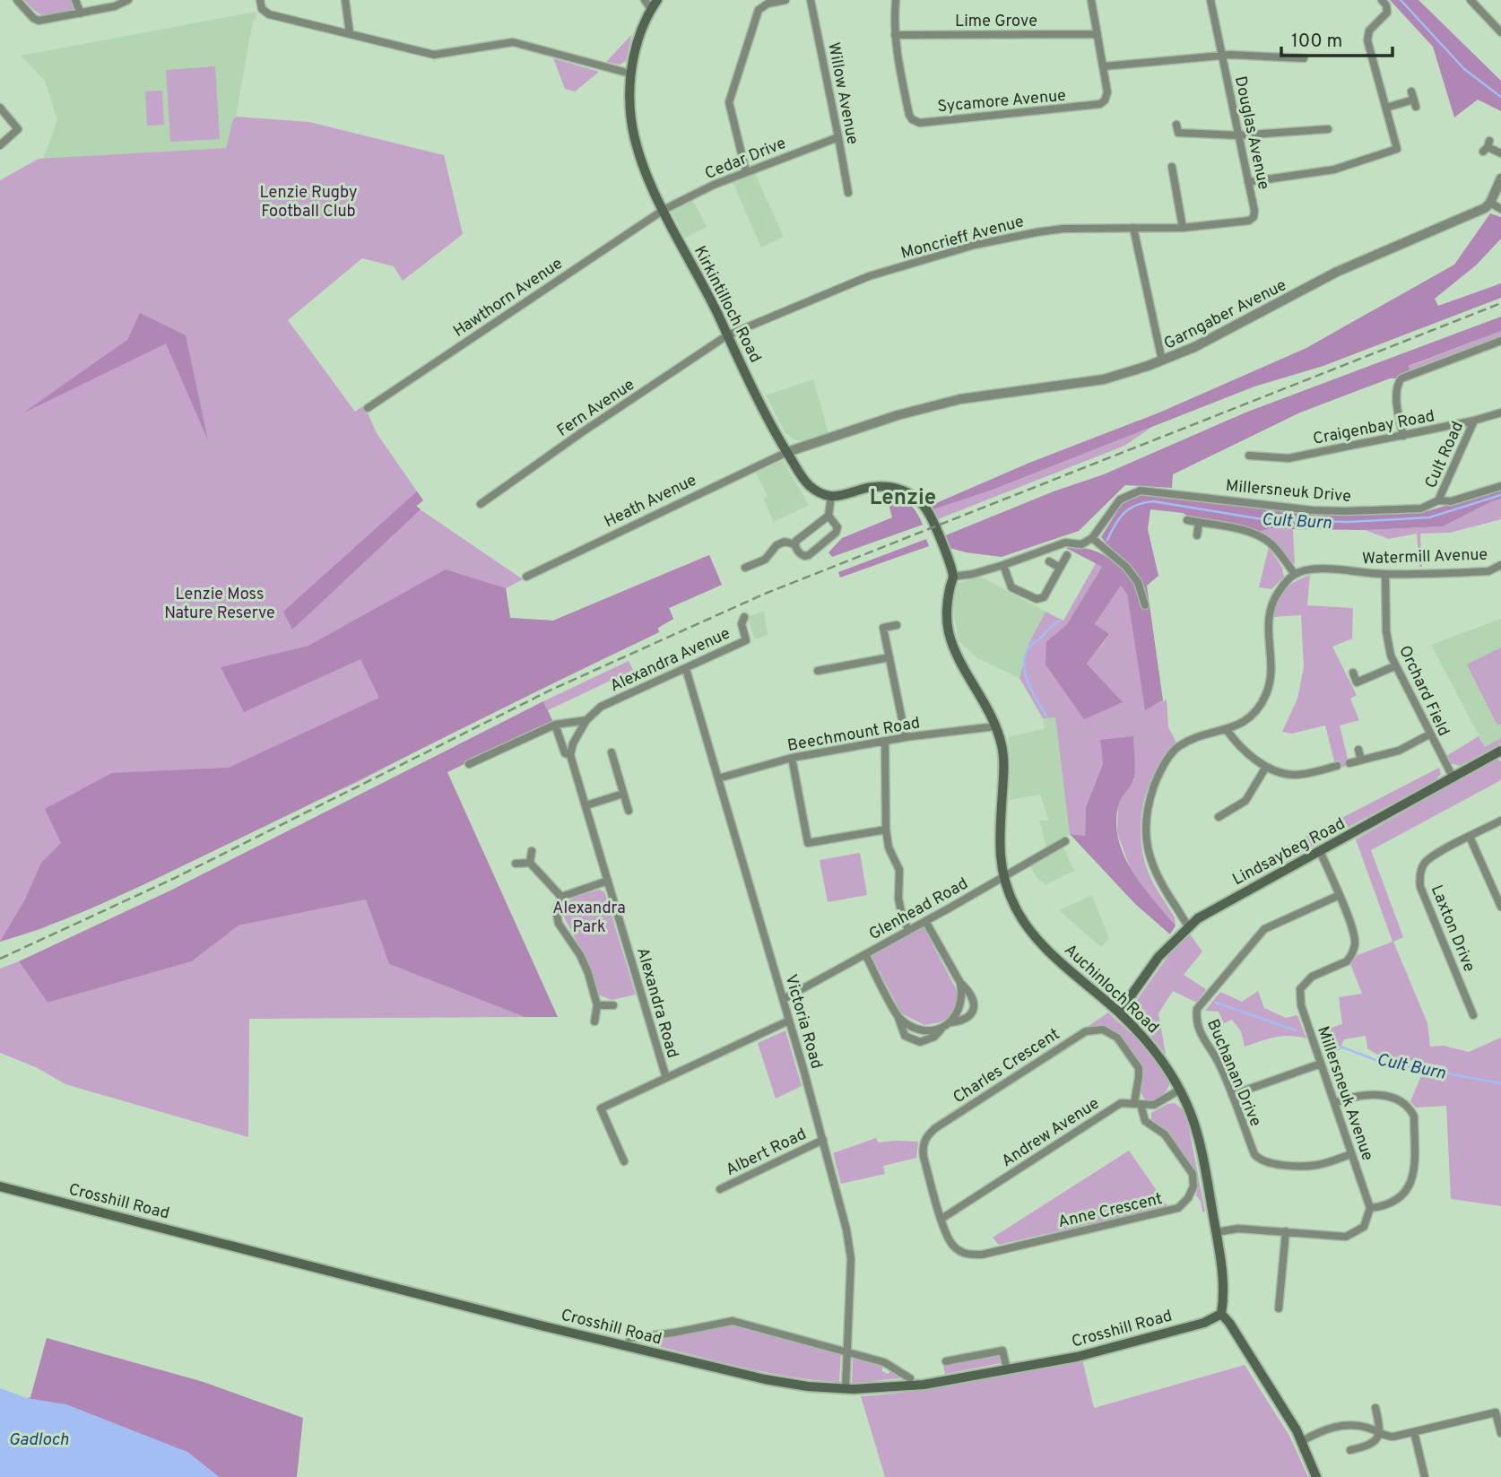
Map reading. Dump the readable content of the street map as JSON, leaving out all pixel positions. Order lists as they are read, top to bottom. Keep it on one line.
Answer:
{"streets":{"main road":["Kirkintilloch Road","Lindsaybeg Road","Auchinloch Road","Crosshill Road"],"street":["Lime Grove","Willow Avenue","Sycamore Avenue","Douglas Avenue","Cedar Drive","Moncrieff Avenue","Hawthorn Avenue","Garngaber Avenue","Fern Avenue","Craigenbay Road","Cult Road","Millersneuk Drive","Heath Avenue","Watermill Avenue","Alexandra Avenue","Orchard Field","Beechmount Road","Glenhead Road","Laxton Drive","Alexandra Road","Victoria Road","Charles Crescent","Buchanan Drive","Millersneuk Avenue","Andrew Avenue","Albert Road","Anne Crescent"]},"crossings":[["Lime Grove","Sycamore Avenue"],["Willow Avenue","Cedar Drive"],["Douglas Avenue","Moncrieff Avenue"],["Cedar Drive","Hawthorn Avenue"],["Cedar Drive","Kirkintilloch Road"],["Moncrieff Avenue","Kirkintilloch Road"],["Moncrieff Avenue","Fern Avenue"],["Hawthorn Avenue","Kirkintilloch Road"],["Kirkintilloch Road","Garngaber Avenue"],["Kirkintilloch Road","Fern Avenue"],["Kirkintilloch Road","Heath Avenue"],["Garngaber Avenue","Heath Avenue"],["Craigenbay Road","Cult Road"],["Cult Road","Millersneuk Drive"],["Watermill Avenue","Orchard Field"],["Alexandra Avenue","Alexandra Road"],["Alexandra Avenue","Victoria Road"],["Orchard Field","Lindsaybeg Road"],["Beechmount Road","Auchinloch Road"],["Beechmount Road","Victoria Road"],["Lindsaybeg Road","Auchinloch Road"],["Lindsaybeg Road","Millersneuk Avenue"],["Glenhead Road","Auchinloch Road"],["Glenhead Road","Victoria Road"],["Auchinloch Road","Andrew Avenue"],["Auchinloch Road","Crosshill Road"],["Victoria Road","Albert Road"],["Victoria Road","Crosshill Road"],["Charles Crescent","Andrew Avenue"],["Charles Crescent","Anne Crescent"],["Buchanan Drive","Millersneuk Avenue"],["Andrew Avenue","Anne Crescent"]],"districts":["Lenzie"],"water":["Cult Burn","Gadloch"],"parks":["Lenzie Rugby Football Club","Lenzie Moss Nature Reserve","Alexandra Park"],"scale_bar":"100 m"}
